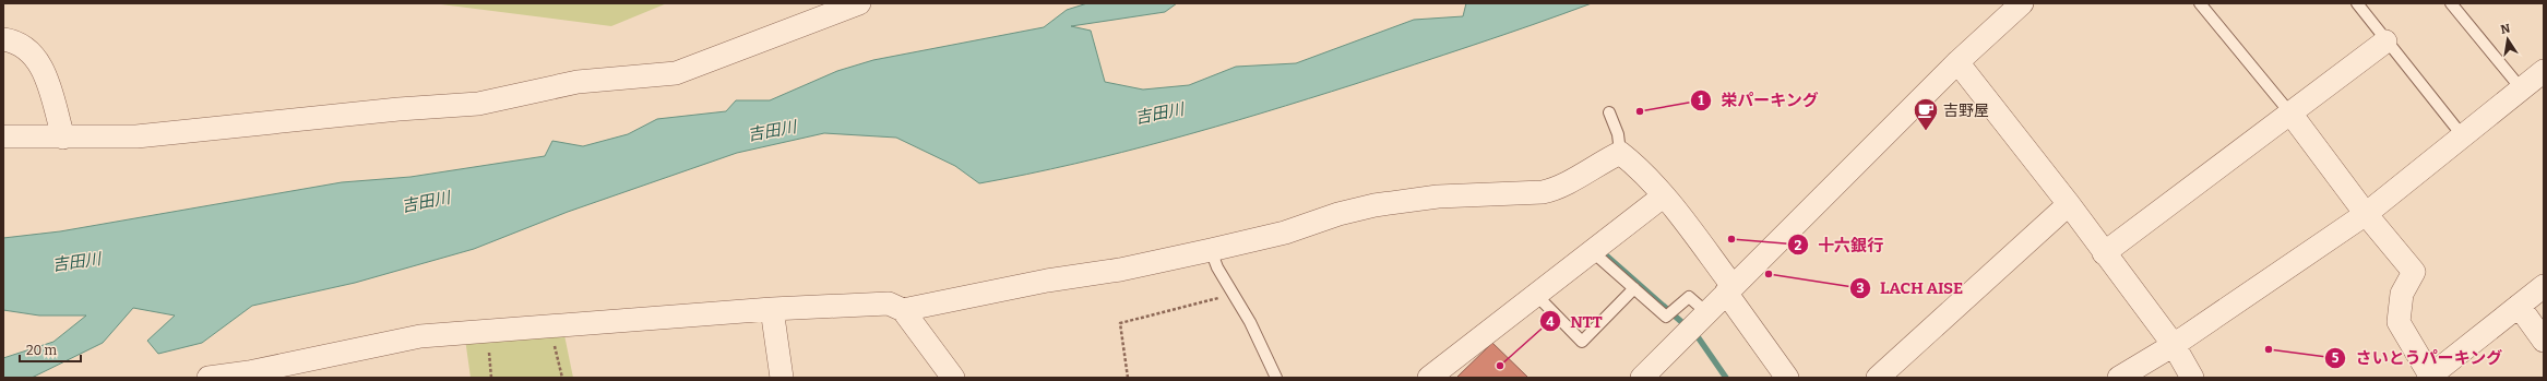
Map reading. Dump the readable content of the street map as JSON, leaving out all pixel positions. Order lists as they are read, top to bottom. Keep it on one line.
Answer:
{"water":["吉田川"],"places":{"other":["栄パーキング","十六銀行","LACH AISE","さいとうパーキング","NTT"],"cafe":["吉野屋"]},"scale_bar":"20 m","north":"top"}
